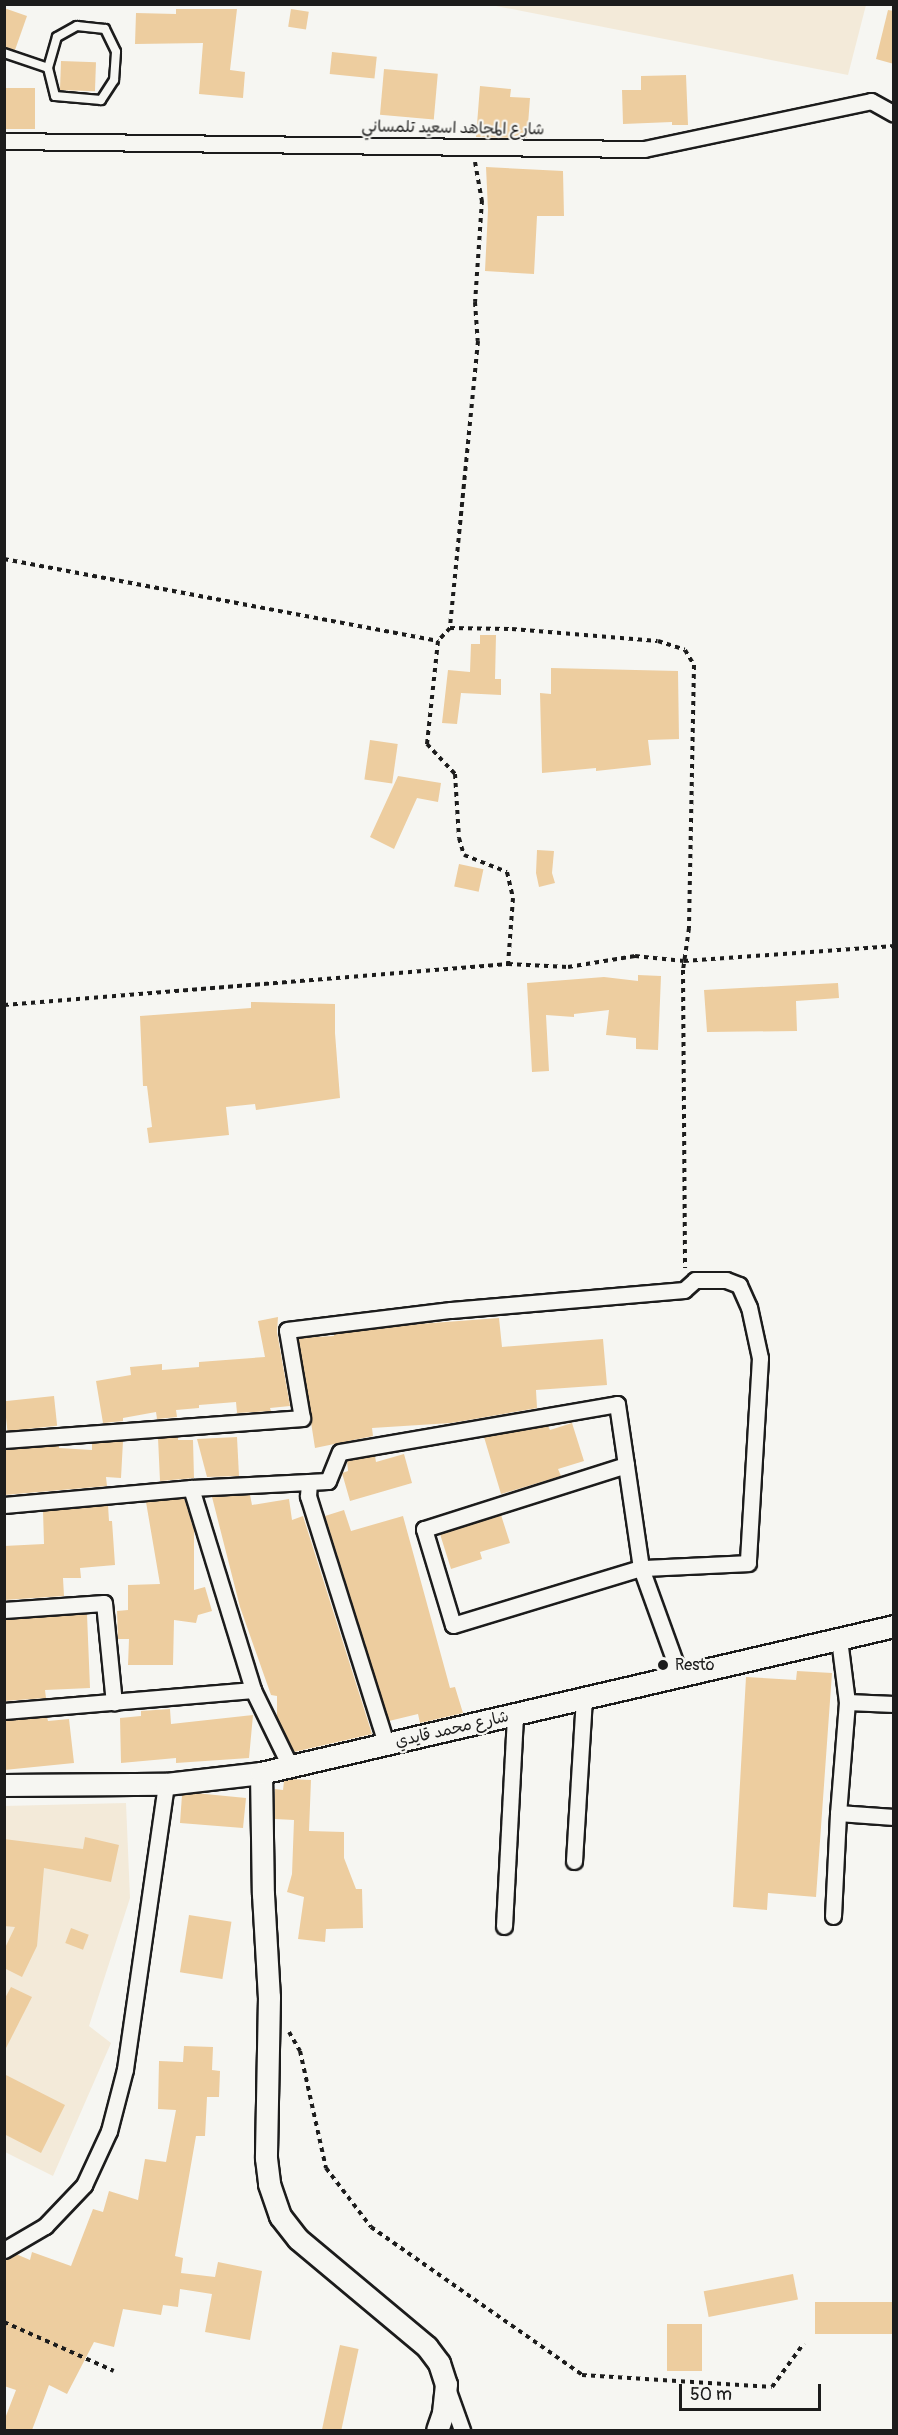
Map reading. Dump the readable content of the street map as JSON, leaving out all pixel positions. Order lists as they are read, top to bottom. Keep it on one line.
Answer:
{"streets":{"main road":["شارع محمد قايدي"],"street":["شارع المجاهد اسعيد تلمساني"]},"places":["Resto"],"scale_bar":"50 m"}
